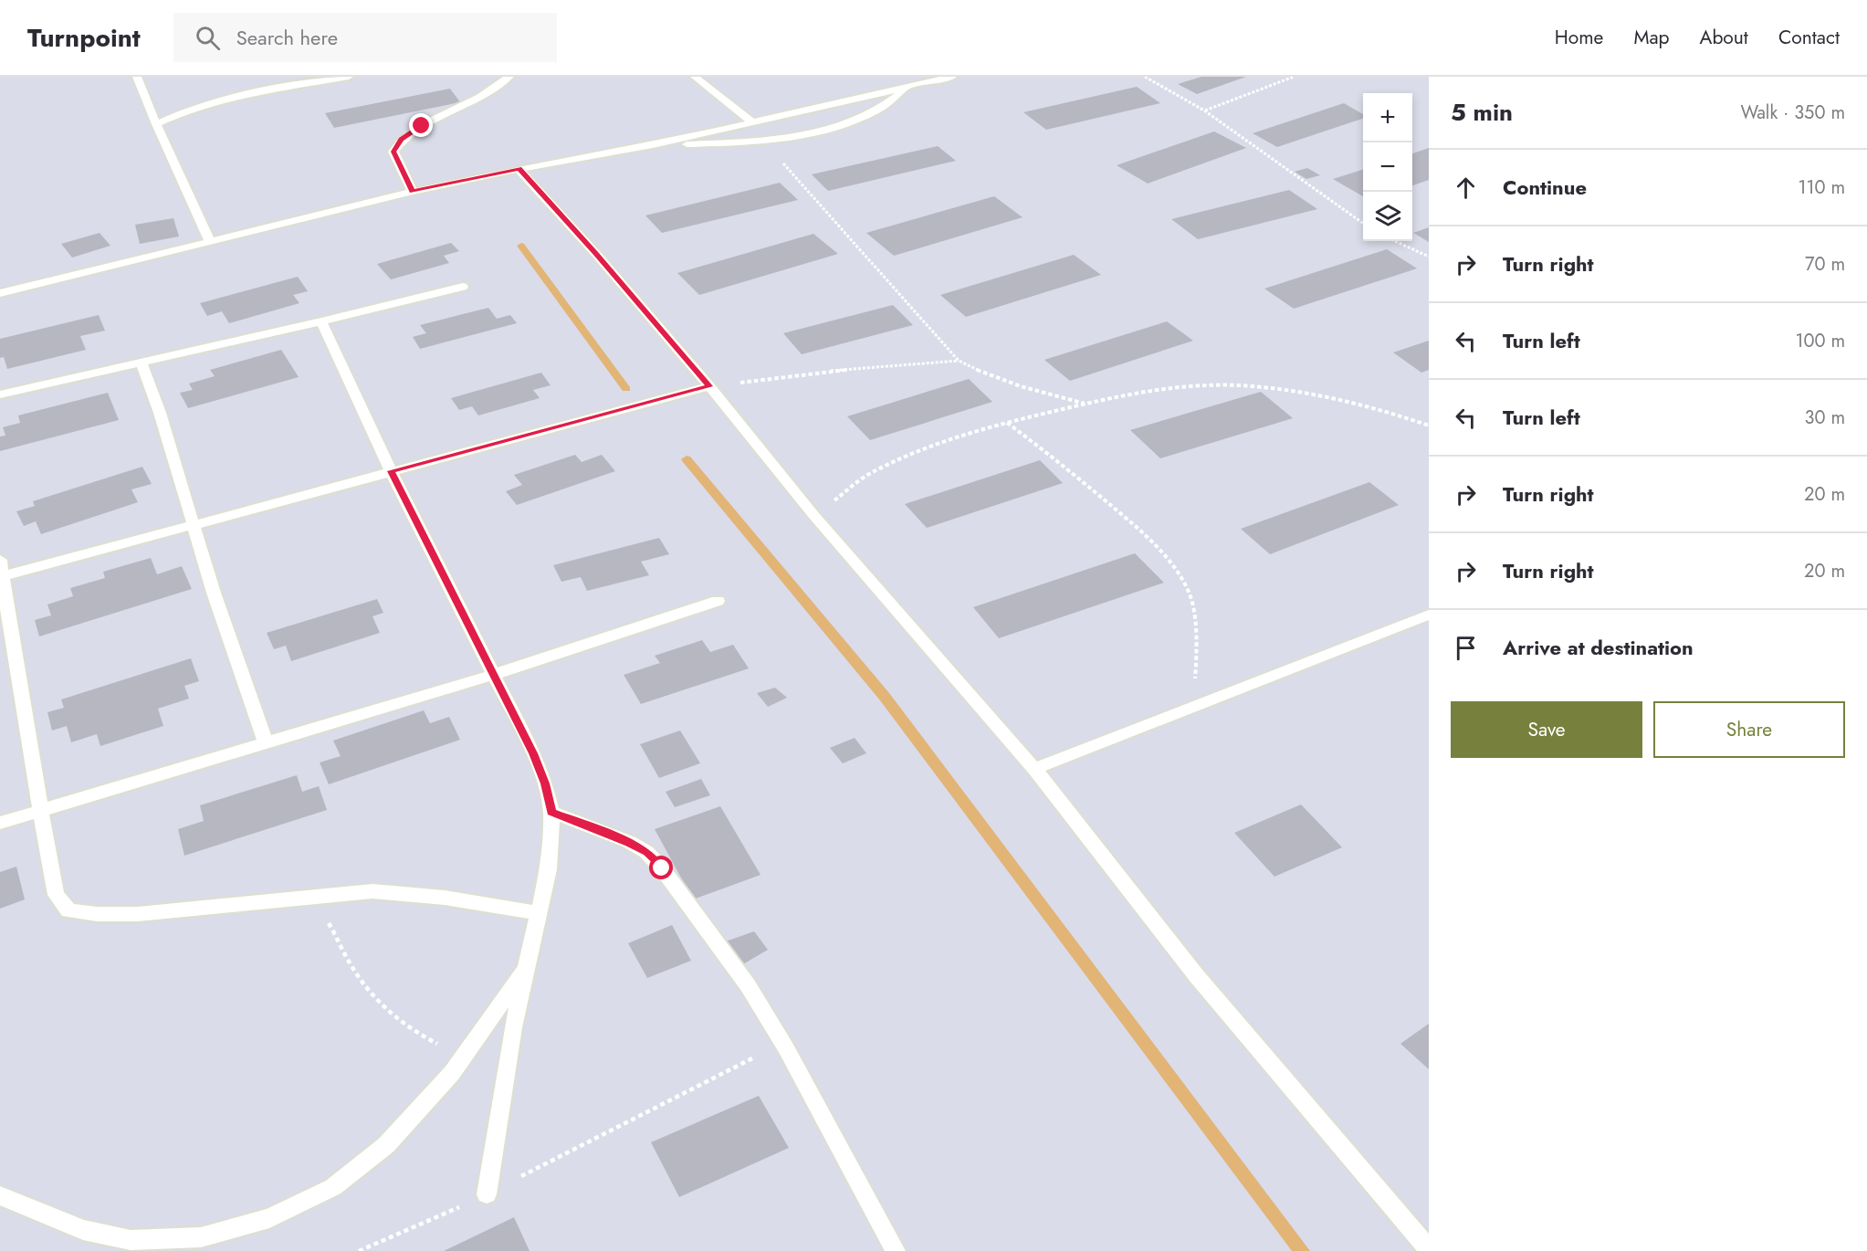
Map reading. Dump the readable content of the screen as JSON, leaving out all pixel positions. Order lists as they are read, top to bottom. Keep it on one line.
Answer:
{"page":{"header":"Turnpoint","search":"Search here","nav":["Home","Map","About","Contact"],"heading":["5 min","Walk · 350 m"],"map_buttons":["+","−"],"list":[["Continue","110 m"],["Turn right","70 m"],["Turn left","100 m"],["Turn left","30 m"],["Turn right","20 m"],["Turn right","20 m"],"Arrive at destination"],"buttons":["Save","Share"]}}
